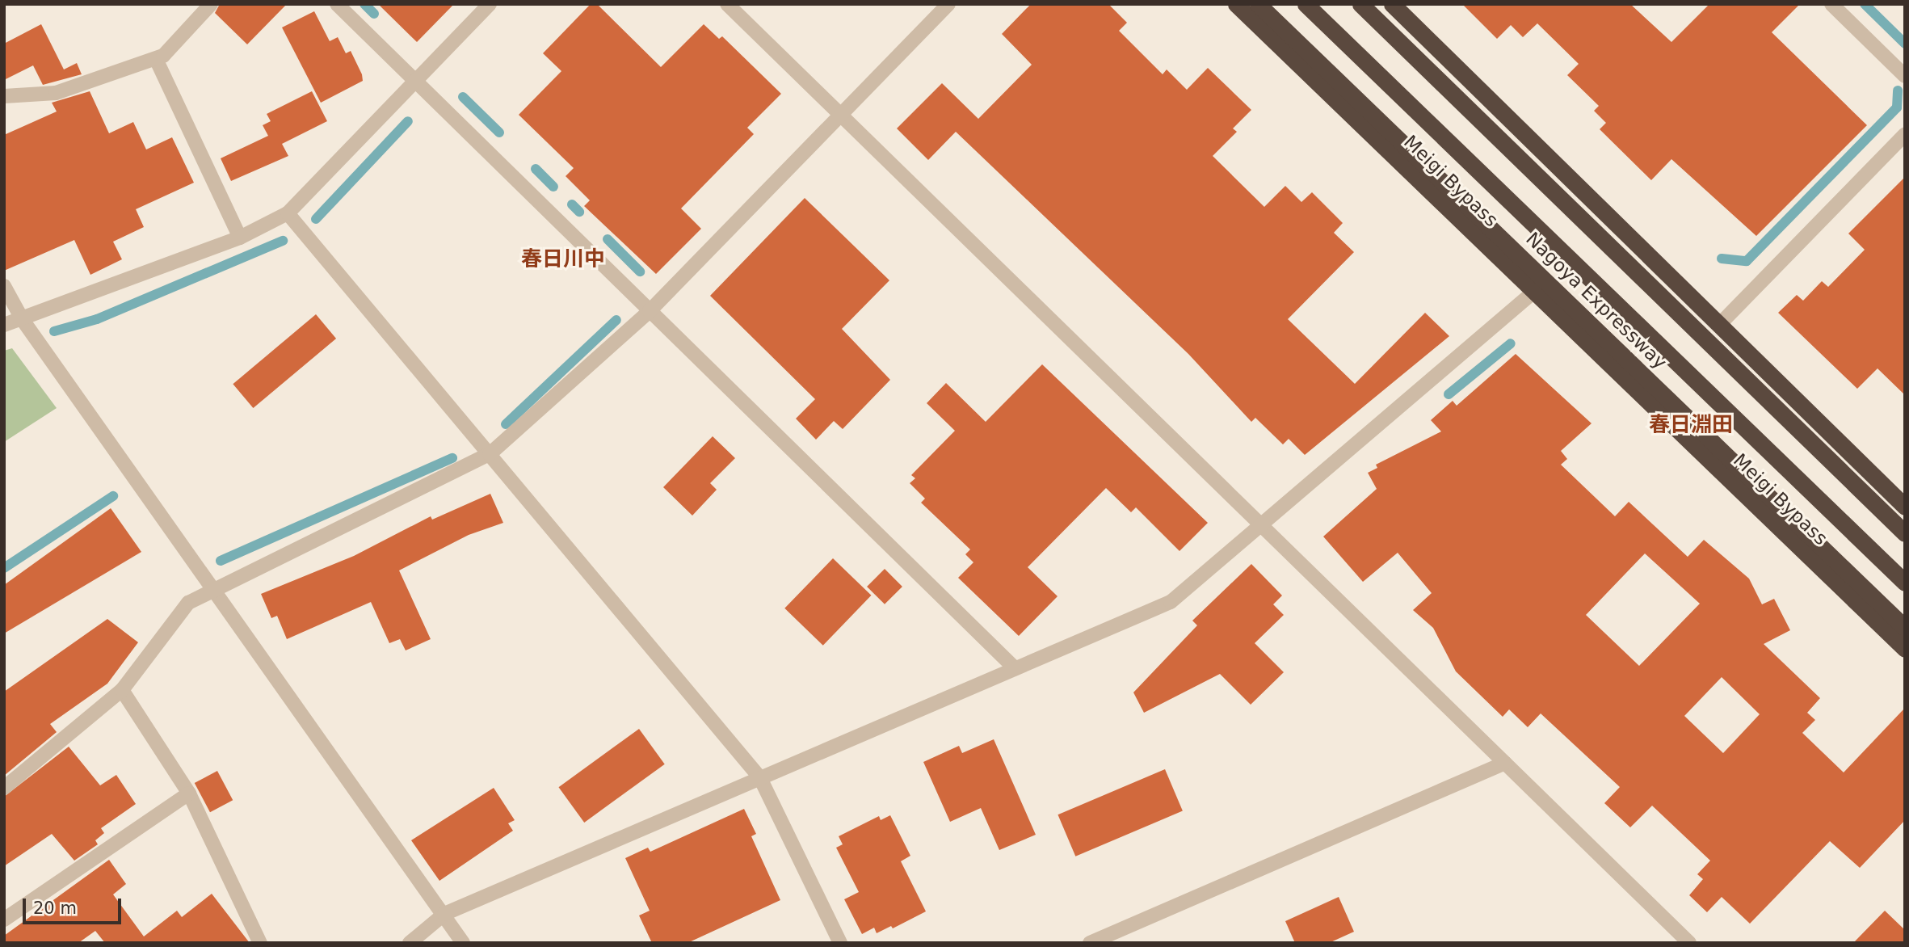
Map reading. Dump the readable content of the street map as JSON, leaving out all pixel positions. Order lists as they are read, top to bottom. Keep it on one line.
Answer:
{"streets":{"highway":["Meigi Bypass","Nagoya Expressway"]},"districts":["春日川中","春日淵田"],"scale_bar":"20 m"}
